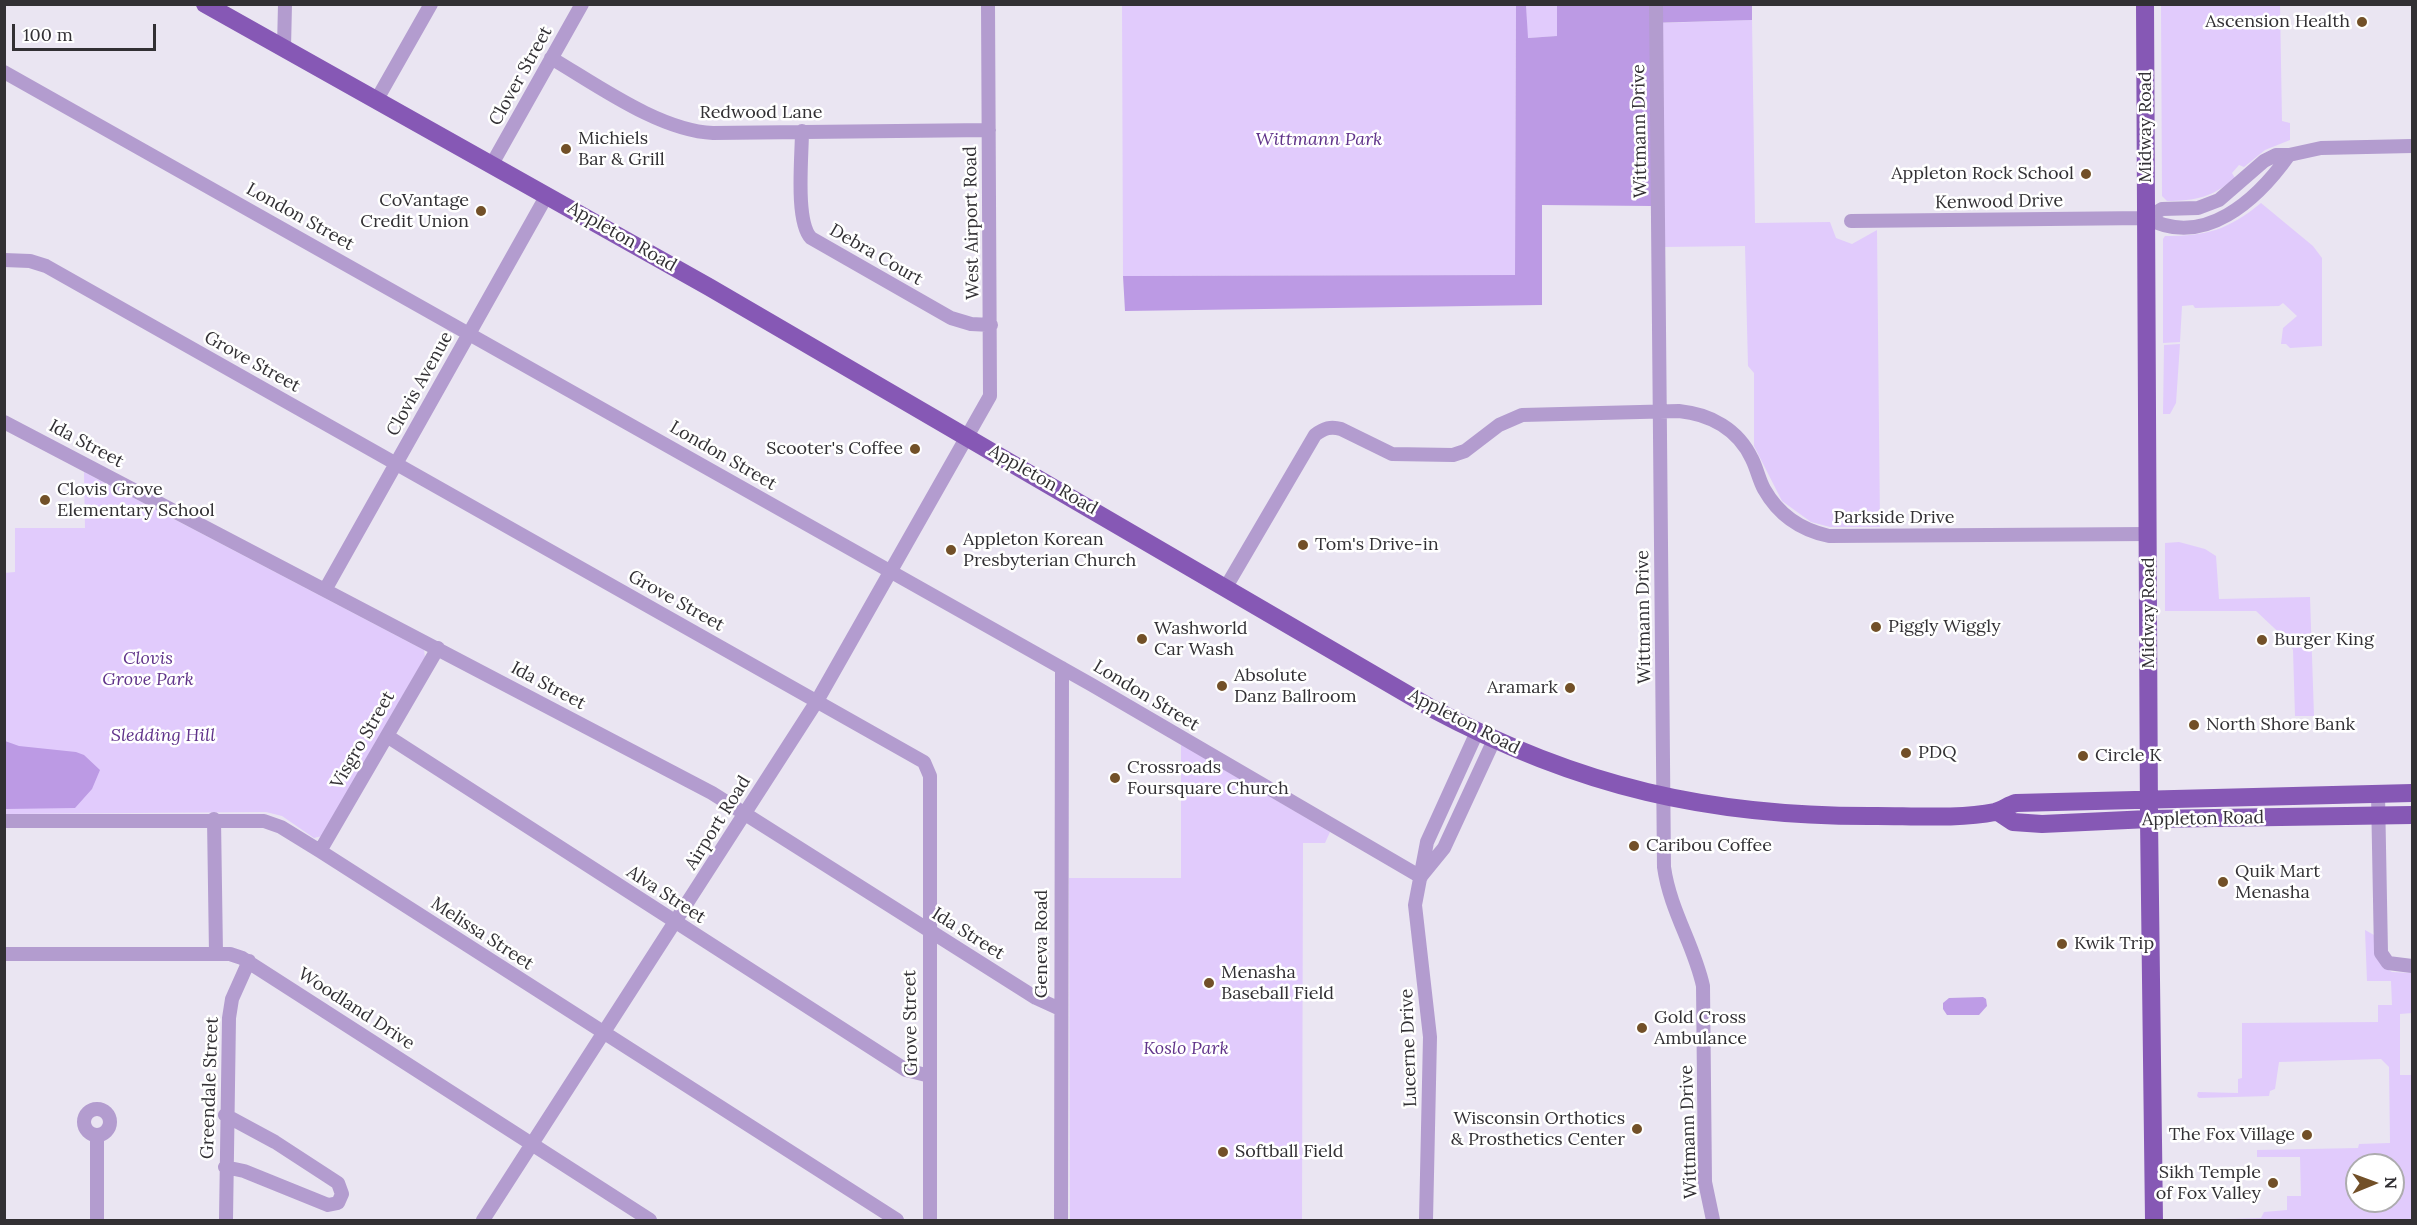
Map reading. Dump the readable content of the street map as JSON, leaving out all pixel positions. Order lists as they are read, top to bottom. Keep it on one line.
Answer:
{"streets":{"main road":["Midway Road","Appleton Road"],"street":["Clover Street","Redwood Lane","Wittmann Drive","Kenwood Drive","London Street","West Airport Road","Debra Court","Grove Street","Clovis Avenue","Ida Street","Parkside Drive","Visgro Street","Airport Road","Alva Street","Melissa Street","Geneva Road","Woodland Drive","Lucerne Drive","Greendale Street"]},"crossings":[["Clover Street","Redwood Lane"],["Clover Street","Appleton Road"],["Redwood Lane","West Airport Road"],["Redwood Lane","Debra Court"],["Midway Road","Kenwood Drive"],["Midway Road","Appleton Road"],["Midway Road","Parkside Drive"],["Wittmann Drive","Appleton Road"],["Wittmann Drive","Parkside Drive"],["London Street","Clovis Avenue"],["London Street","Airport Road"],["London Street","Geneva Road"],["London Street","Lucerne Drive"],["West Airport Road","Appleton Road"],["West Airport Road","Debra Court"],["West Airport Road","Airport Road"],["Appleton Road","Clovis Avenue"],["Appleton Road","Parkside Drive"],["Appleton Road","Airport Road"],["Appleton Road","Lucerne Drive"],["Grove Street","Clovis Avenue"],["Grove Street","Ida Street"],["Grove Street","Airport Road"],["Grove Street","Alva Street"],["Clovis Avenue","Ida Street"],["Ida Street","Visgro Street"],["Ida Street","Airport Road"],["Ida Street","Geneva Road"],["Visgro Street","Alva Street"],["Visgro Street","Melissa Street"],["Airport Road","Alva Street"],["Airport Road","Melissa Street"],["Airport Road","Woodland Drive"],["Woodland Drive","Greendale Street"]],"parks":["Wittmann Park","Clovis Grove Park","Sledding Hill","Koslo Park"],"places":["Ascension Health","Michiels Bar & Grill","Appleton Rock School","CoVantage Credit Union","Scooter's Coffee","Clovis Grove Elementary School","Tom's Drive-in","Appleton Korean Presbyterian Church","Piggly Wiggly","Washworld Car Wash","Burger King","Absolute Danz Ballroom","Aramark","North Shore Bank","PDQ","Circle K","Crossroads Foursquare Church","Caribou Coffee","Quik Mart Menasha","Kwik Trip","Menasha Baseball Field","Gold Cross Ambulance","Wisconsin Orthotics & Prosthetics Center","The Fox Village","Softball Field","Sikh Temple of Fox Valley"],"scale_bar":"100 m","north":"right"}
